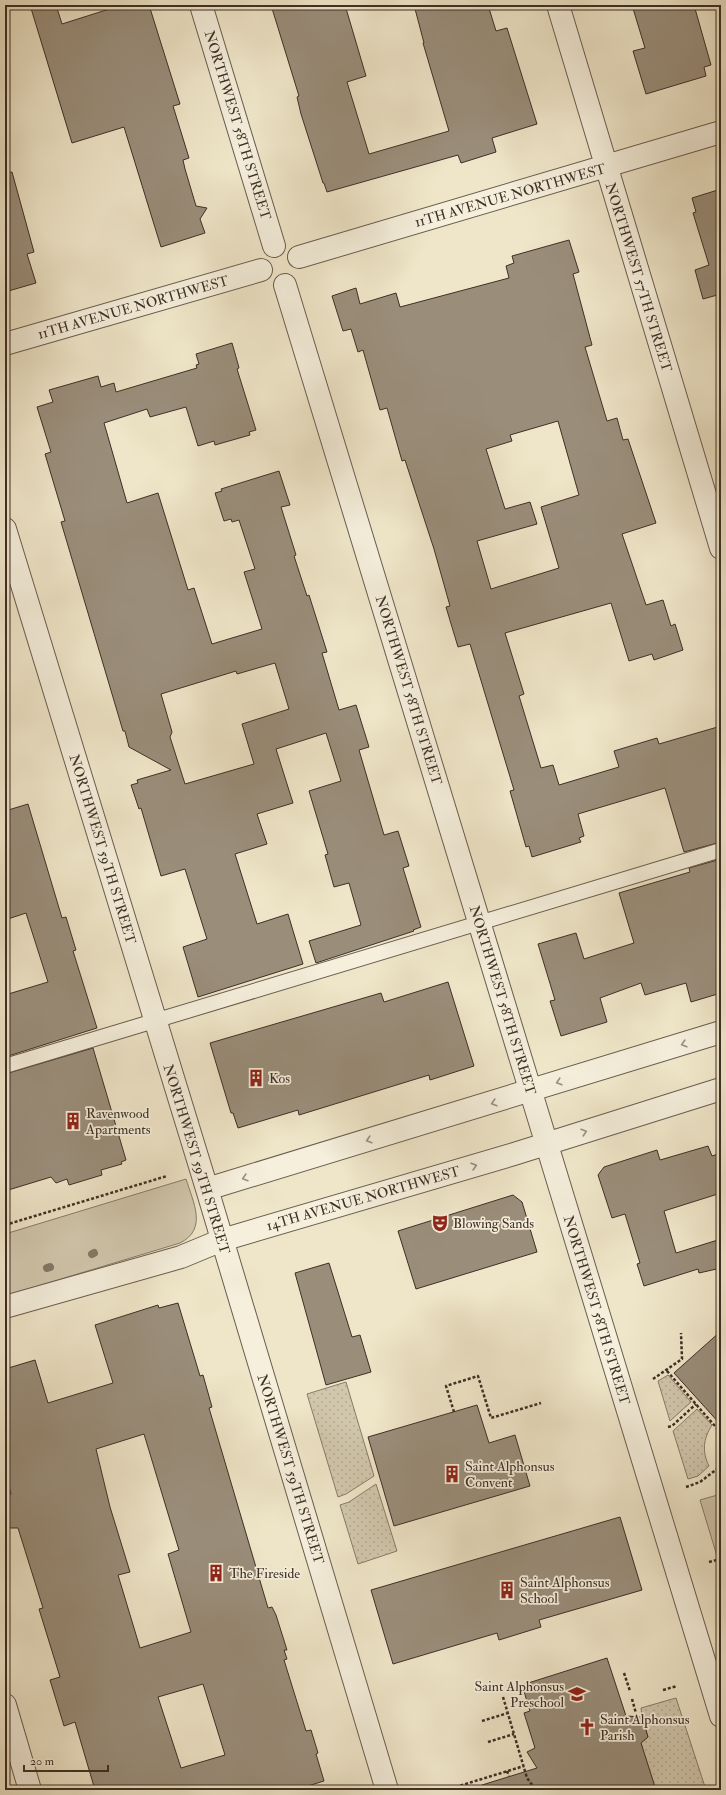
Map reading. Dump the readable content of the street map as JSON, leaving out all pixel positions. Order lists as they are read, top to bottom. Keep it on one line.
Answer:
{"streets":{"street":["NORTHWEST 58TH STREET","11TH AVENUE NORTHWEST","NORTHWEST 57TH STREET","NORTHWEST 59TH STREET","14TH AVENUE NORTHWEST"]},"crossings":[["NORTHWEST 58TH STREET","11TH AVENUE NORTHWEST"],["NORTHWEST 58TH STREET","14TH AVENUE NORTHWEST"],["11TH AVENUE NORTHWEST","NORTHWEST 57TH STREET"],["NORTHWEST 59TH STREET","14TH AVENUE NORTHWEST"]],"places":{"building":["Kos","Ravenwood Apartments","Saint Alphonsus Convent","The Fireside","Saint Alphonsus School"],"theatre":["Blowing Sands"],"school or university":["Saint Alphonsus Preschool"],"church":["Saint Alphonsus Parish"]},"scale_bar":"20 m"}
